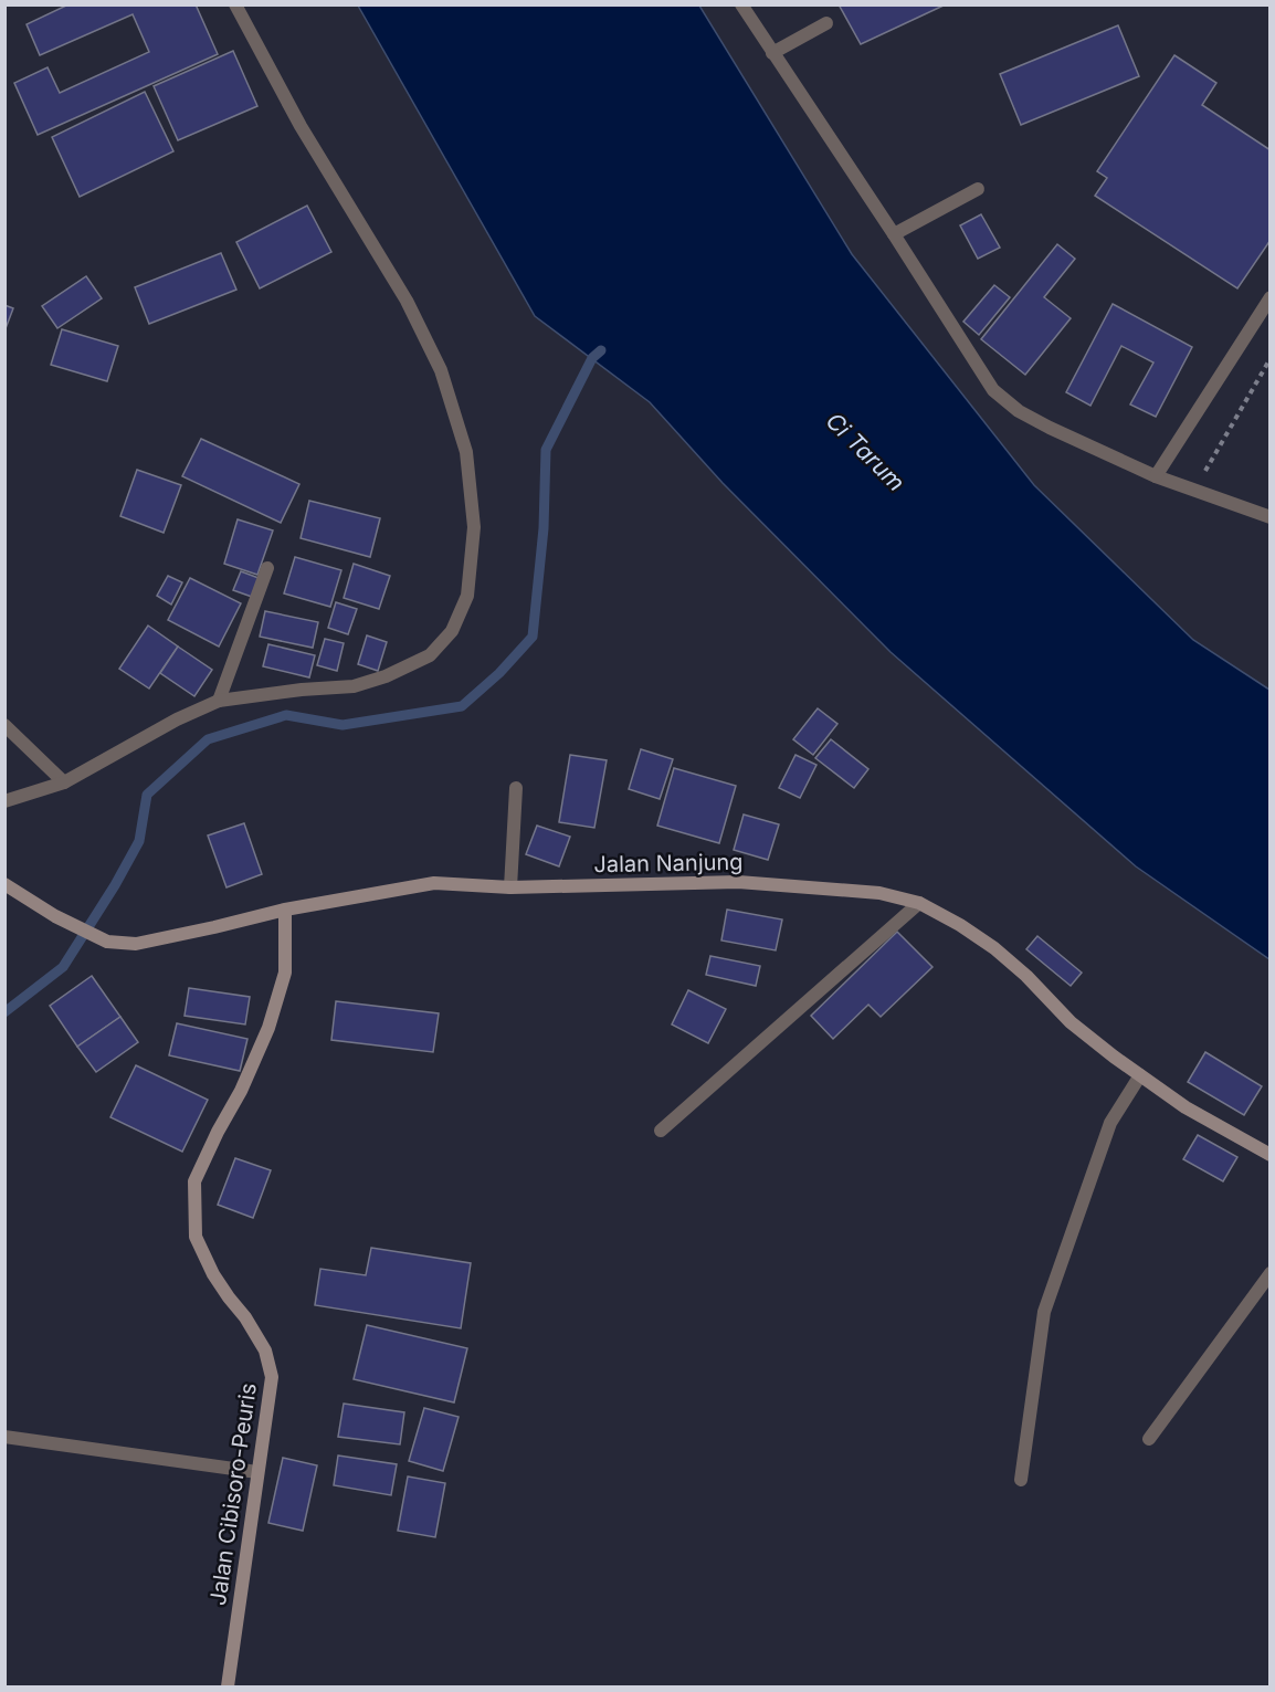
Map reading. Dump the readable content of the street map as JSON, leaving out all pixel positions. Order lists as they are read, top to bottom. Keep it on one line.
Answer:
{"streets":{"main road":["Jalan Nanjung","Jalan Cibisoro-Peuris"]},"crossings":[["Jalan Nanjung","Jalan Cibisoro-Peuris"]],"water":["Ci Tarum"]}
